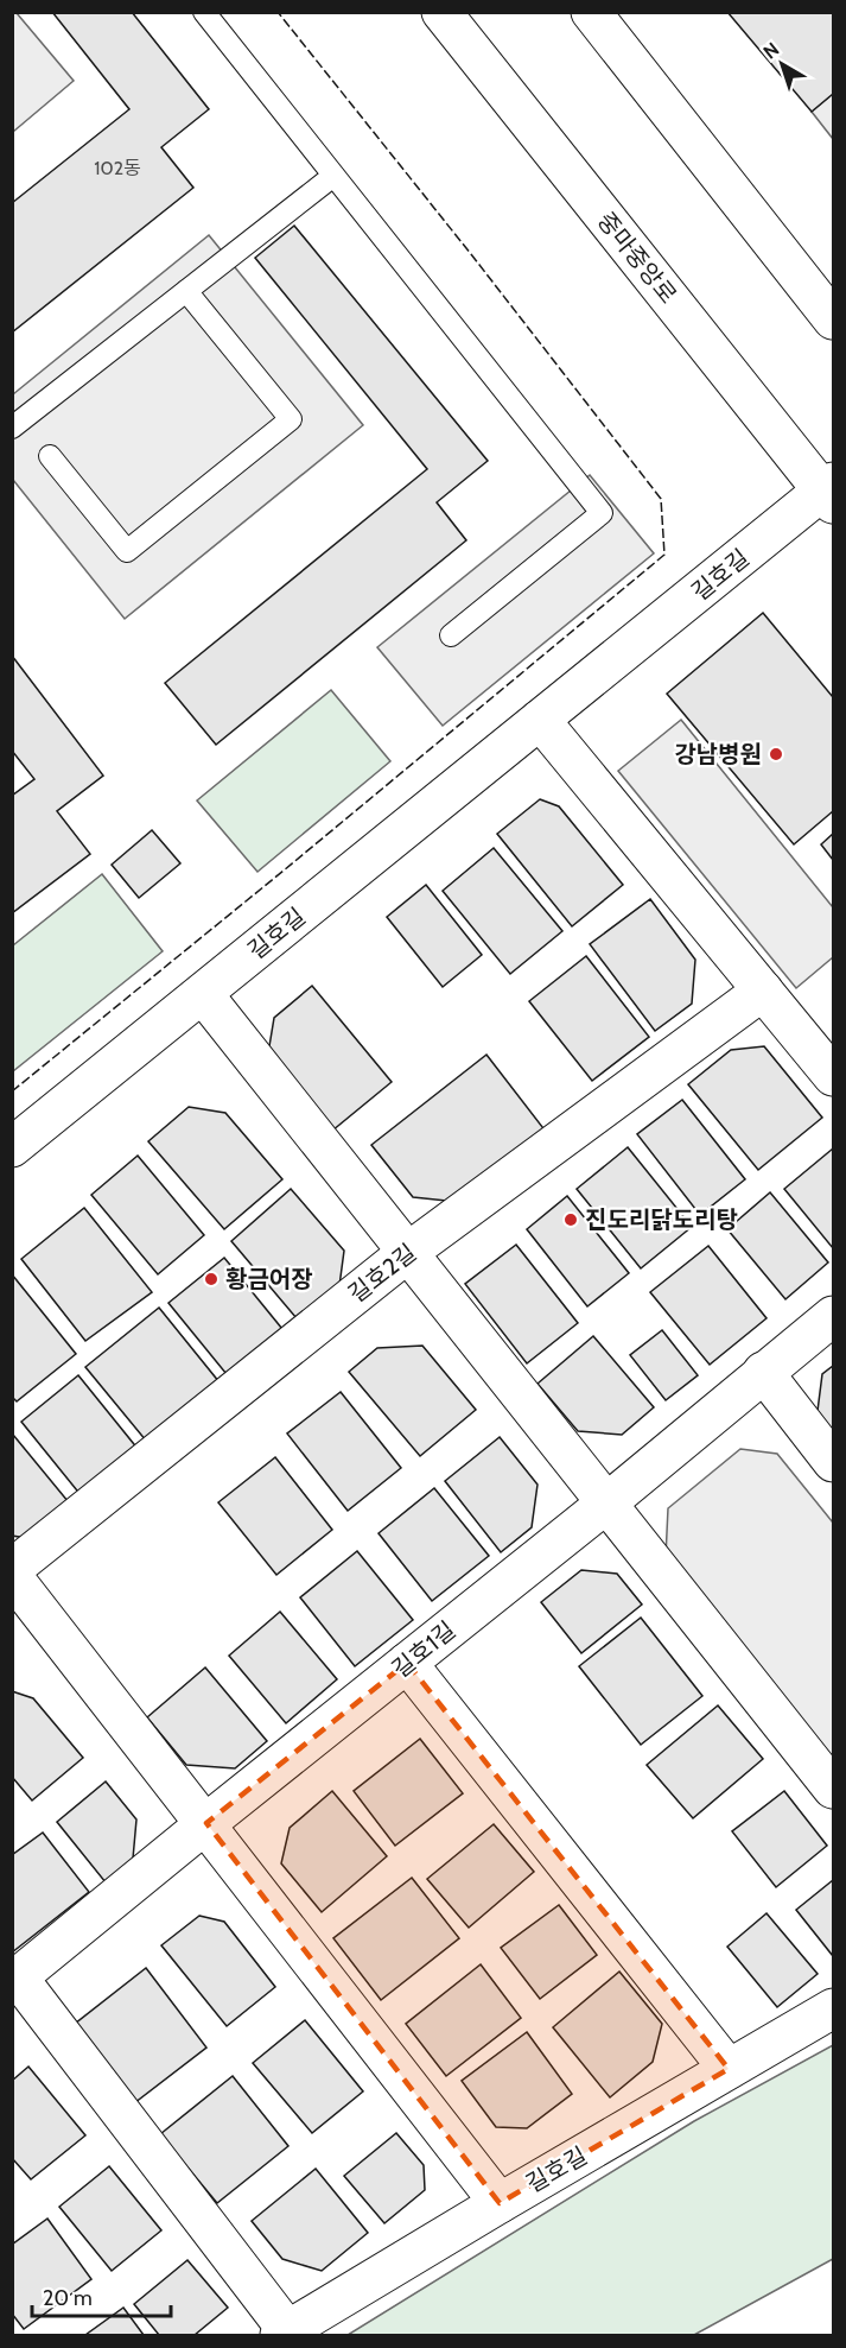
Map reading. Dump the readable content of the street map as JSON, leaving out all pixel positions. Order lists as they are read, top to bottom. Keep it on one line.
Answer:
{"streets":{"street":["중마중앙로","길호길","길호2길","길호1길"]},"crossings":[["중마중앙로","길호길"]],"places":["강남병원","진도리닭도리탕","황금어장"],"house_numbers":["102동"],"scale_bar":"20 m","north":"top left"}
